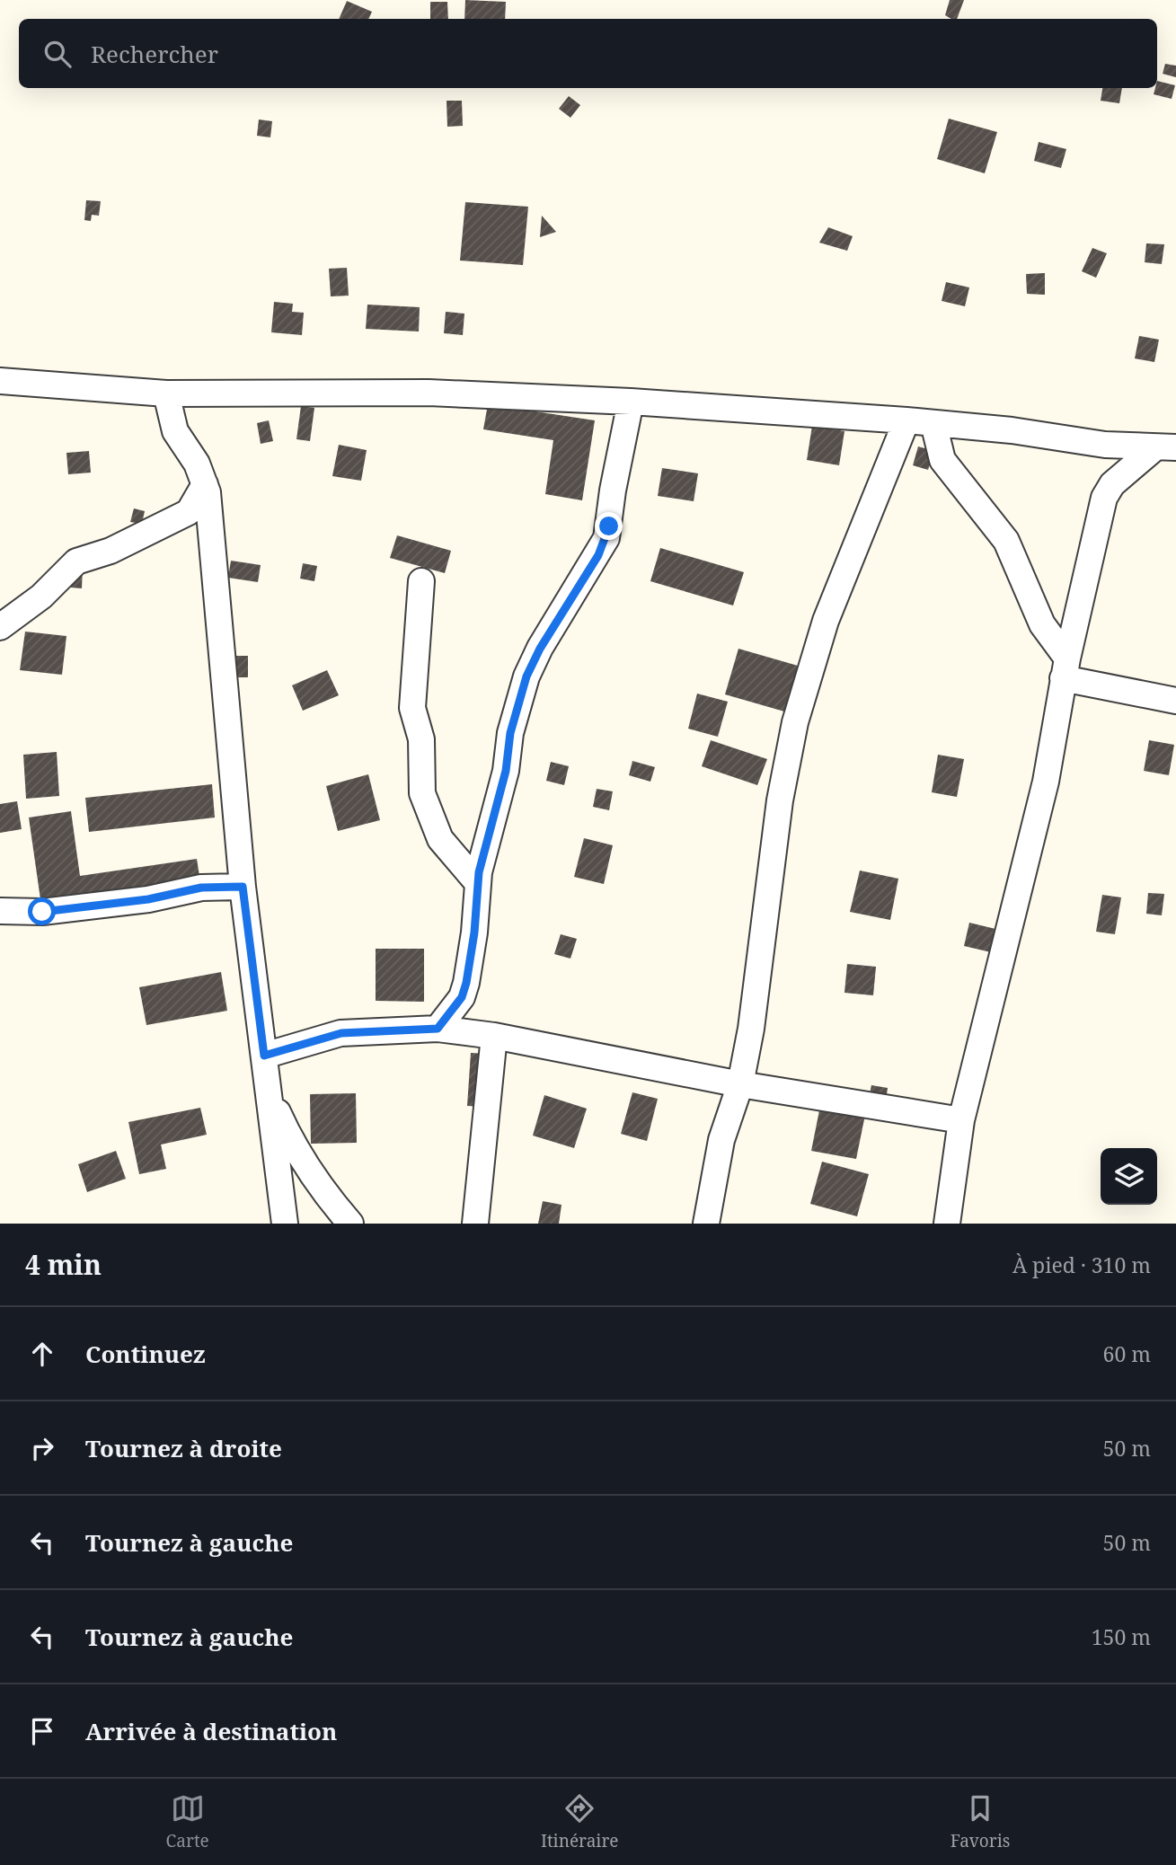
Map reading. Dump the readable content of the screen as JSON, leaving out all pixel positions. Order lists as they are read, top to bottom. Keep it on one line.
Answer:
{"page":{"search":"Rechercher","heading":["4 min","À pied · 310 m"],"list":[["Continuez","60 m"],["Tournez à droite","50 m"],["Tournez à gauche","50 m"],["Tournez à gauche","150 m"],"Arrivée à destination"],"nav":["Carte","Itinéraire","Favoris"]}}
